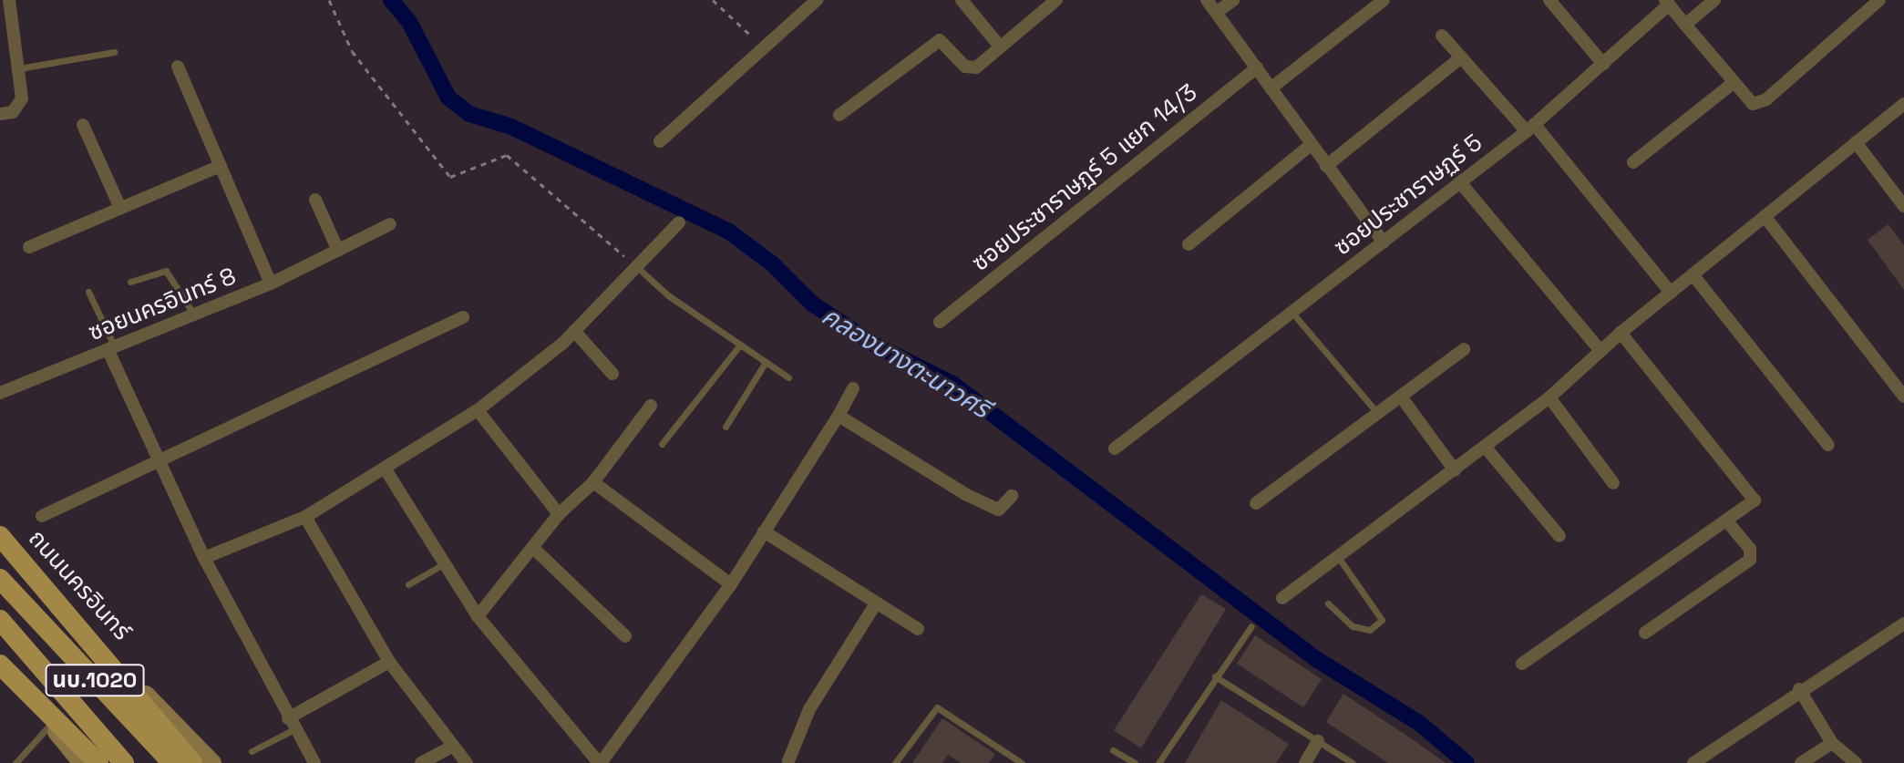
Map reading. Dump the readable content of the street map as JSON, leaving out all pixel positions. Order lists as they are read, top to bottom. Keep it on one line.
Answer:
{"streets":{"main road":["ถนนนครอินทร์","นบ.1020"],"street":["ซอยประชาราษฎร์ 5 แยก 14/3","ซอยประชาราษฏร์ 5","ซอยนครอินทร์ 8"]},"water":["คลองบางตะนาวศรี"]}
